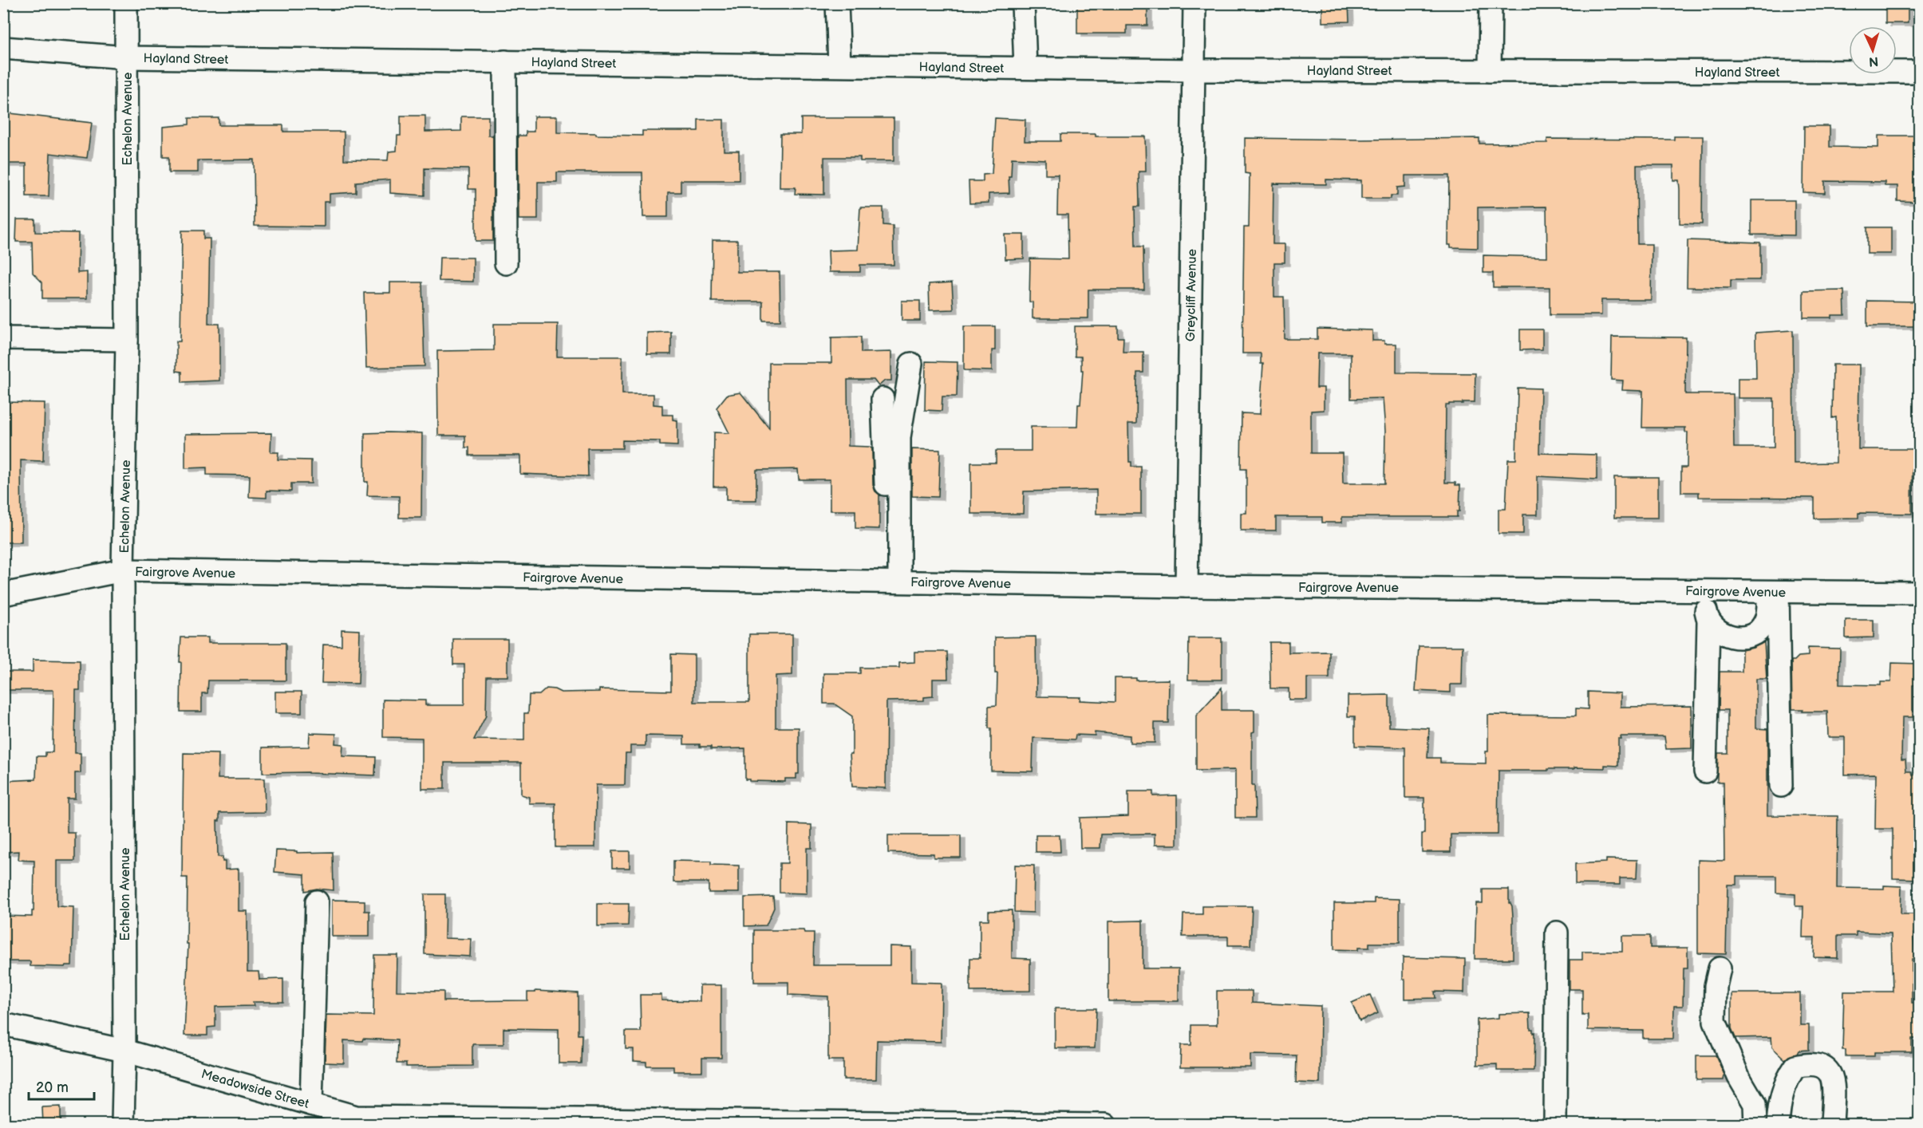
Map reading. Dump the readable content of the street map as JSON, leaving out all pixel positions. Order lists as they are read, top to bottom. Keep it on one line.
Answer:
{"streets":{"street":["Hayland Street","Echelon Avenue","Greycliff Avenue","Fairgrove Avenue","Meadowside Street"]},"crossings":[["Hayland Street","Echelon Avenue"],["Hayland Street","Greycliff Avenue"],["Echelon Avenue","Fairgrove Avenue"],["Echelon Avenue","Meadowside Street"],["Greycliff Avenue","Fairgrove Avenue"]],"scale_bar":"20 m","north":"bottom"}
